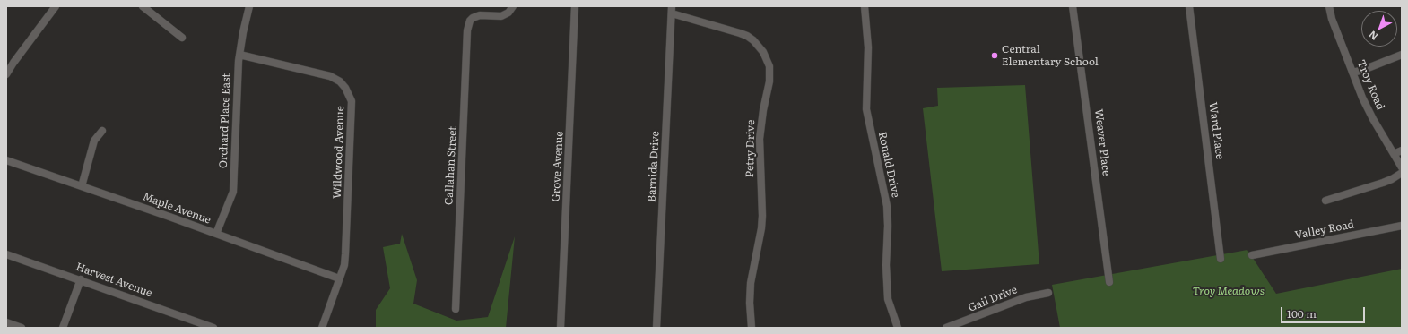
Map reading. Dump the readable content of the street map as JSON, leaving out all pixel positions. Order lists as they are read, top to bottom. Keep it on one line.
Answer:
{"streets":{"street":["Troy Road","Orchard Place East","Ward Place","Weaver Place","Petry Drive","Wildwood Avenue","Ronald Drive","Callahan Street","Grove Avenue","Barnida Drive","Maple Avenue","Valley Road","Harvest Avenue","Gail Drive"]},"crossings":[["Orchard Place East","Wildwood Avenue"],["Orchard Place East","Maple Avenue"],["Petry Drive","Barnida Drive"],["Wildwood Avenue","Maple Avenue"]],"parks":["Troy Meadows"],"places":["Central Elementary School"],"scale_bar":"100 m","north":"bottom left"}
